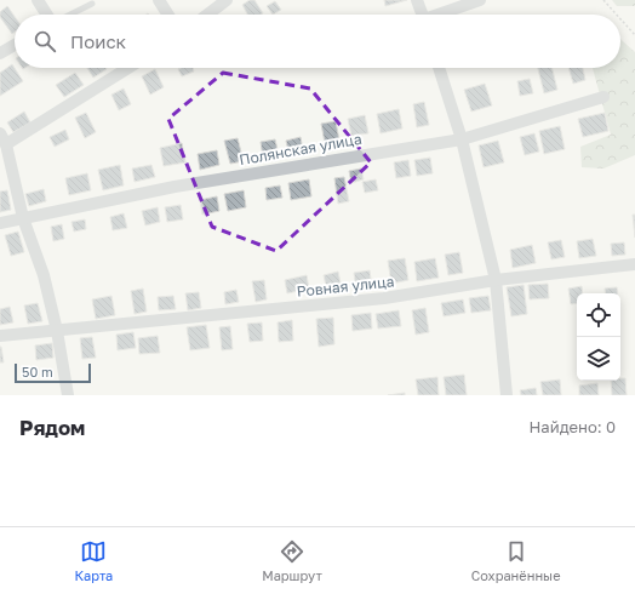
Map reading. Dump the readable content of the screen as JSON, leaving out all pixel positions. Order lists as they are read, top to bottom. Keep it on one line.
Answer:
{"streets":{"street":["Полянская улица","Ровная улица"]},"scale_bar":"50 m","page":{"search":"Поиск","scale":"50 m","heading":["Рядом","Найдено: 0"],"nav":["Карта","Маршрут","Сохранённые"]}}
